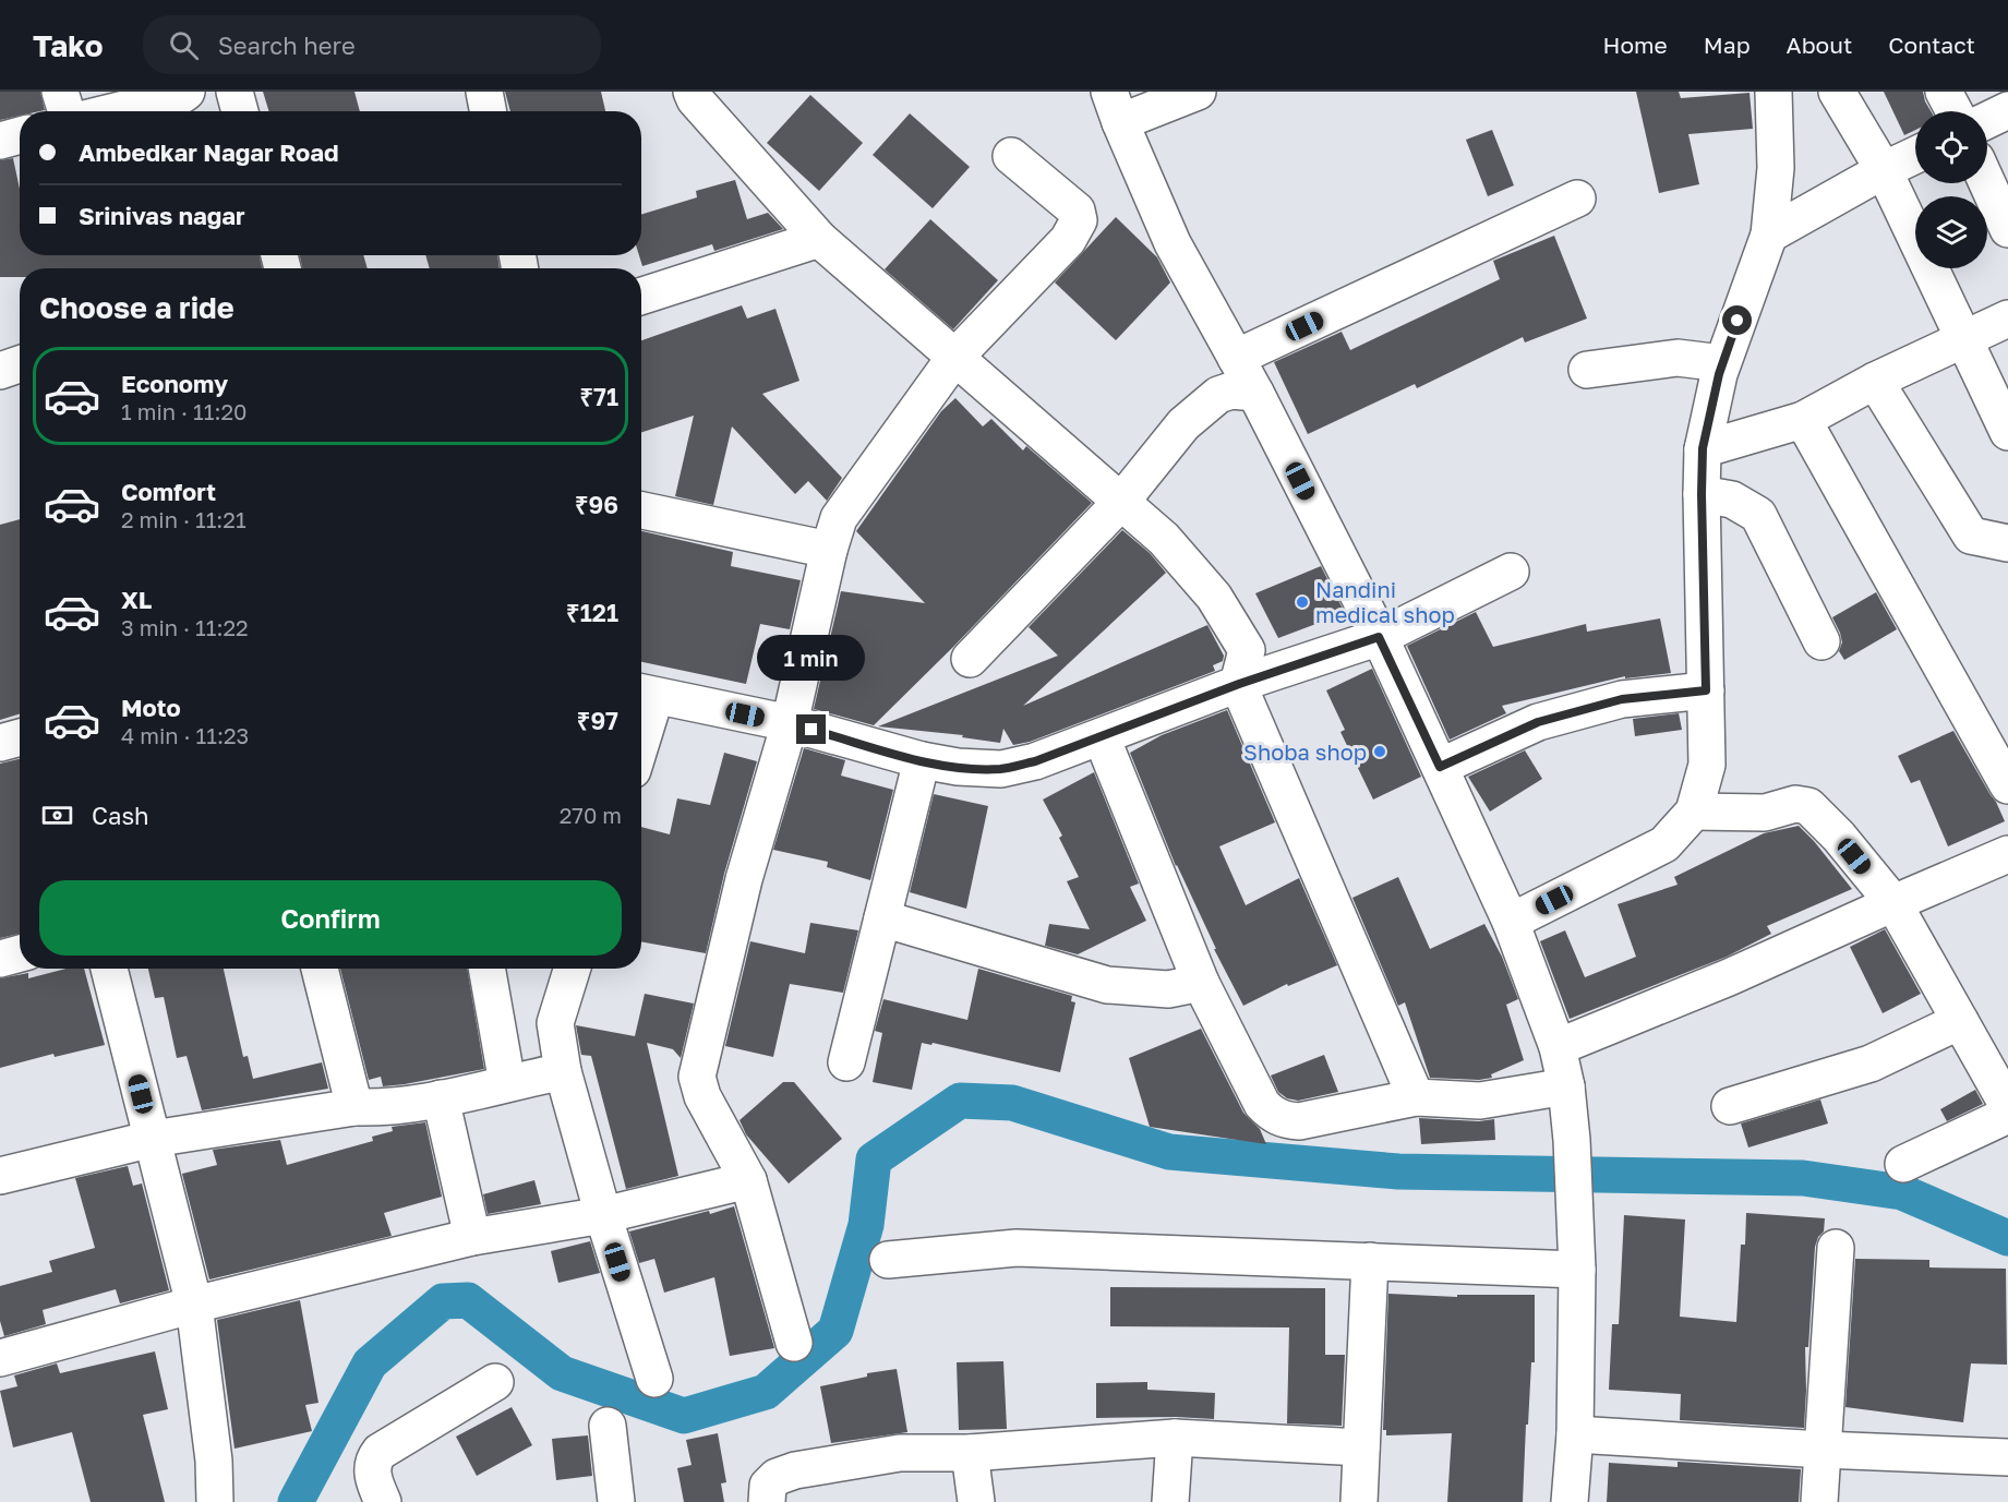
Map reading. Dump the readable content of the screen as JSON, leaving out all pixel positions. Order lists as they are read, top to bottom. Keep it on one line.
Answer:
{"places":["Nandini medical shop","Shoba shop"],"page":{"header":"Tako","search":"Search here","nav":["Home","Map","About","Contact"],"banner":["Ambedkar Nagar Road","Srinivas nagar"],"heading":"Choose a ride","list":[{"name":"Economy","note":"1 min · 11:20","value":"₹71"},{"name":"Comfort","note":"2 min · 11:21","value":"₹96"},{"name":"XL","note":"3 min · 11:22","value":"₹121"},{"name":"Moto","note":"4 min · 11:23","value":"₹97"}],"bubble":"1 min","pay":["Cash","270 m"],"buttons":"Confirm"}}
